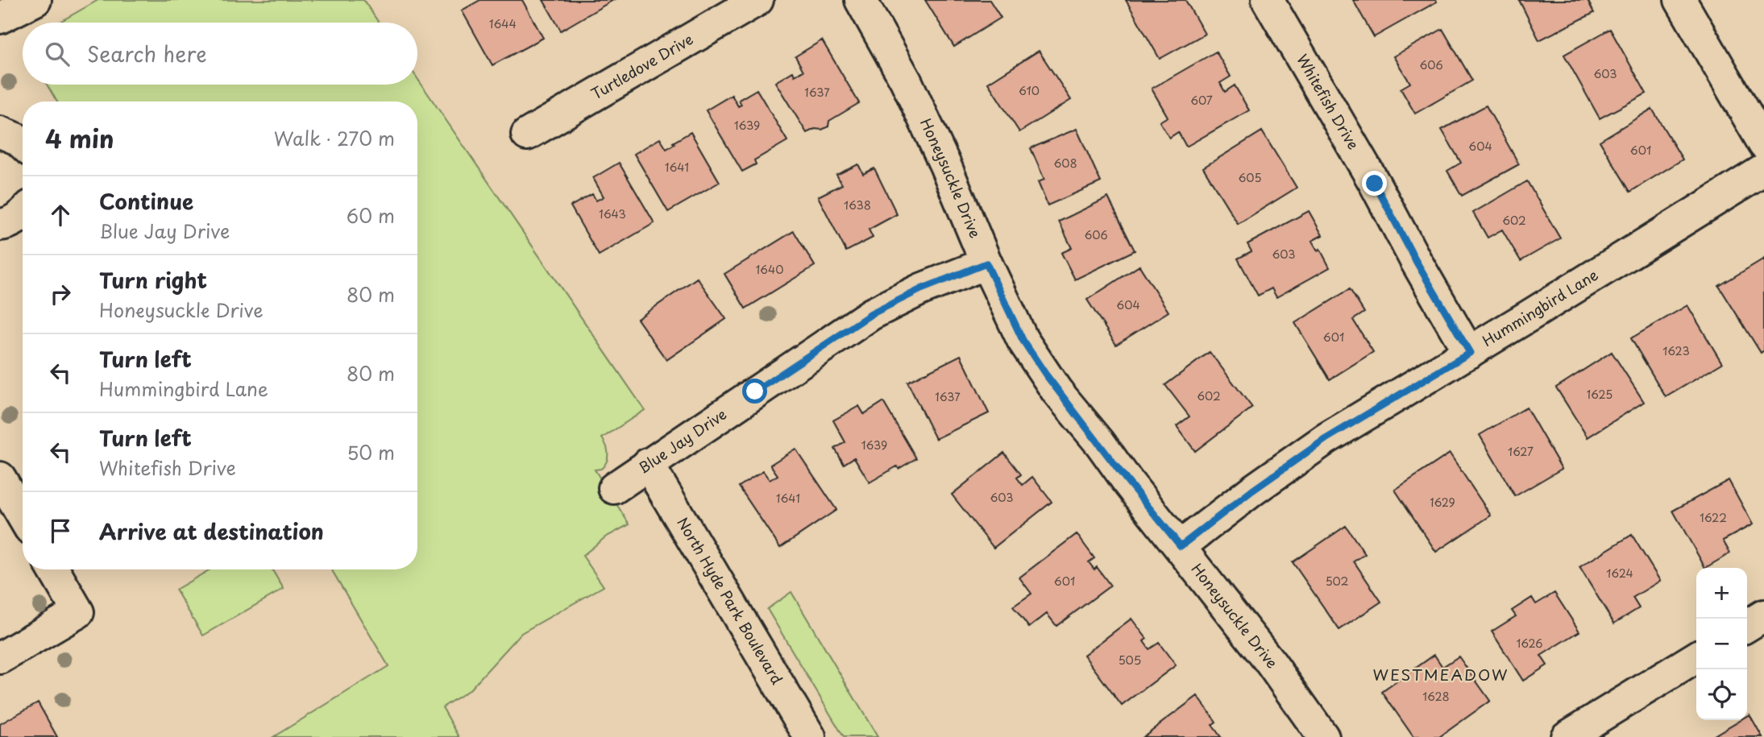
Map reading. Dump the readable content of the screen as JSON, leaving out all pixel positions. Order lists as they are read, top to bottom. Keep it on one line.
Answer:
{"streets":{"street":["Turtledove Drive","Whitefish Drive","Honeysuckle Drive","Hummingbird Lane","Blue Jay Drive","North Hyde Park Boulevard"]},"crossings":[["Whitefish Drive","Hummingbird Lane"],["Honeysuckle Drive","Hummingbird Lane"],["Honeysuckle Drive","Blue Jay Drive"],["Blue Jay Drive","North Hyde Park Boulevard"]],"districts":["WESTMEADOW"],"house_numbers":["1644","606","603","610","1637","607","1639","604","601","608","1641","605","1638","1643","602","606","603","1640","604","601","1623","1625","602","1637","1639","1627","603","1641","1629","1622","1624","601","502","1626","505","1628"],"page":{"search":"Search here","heading":["4 min","Walk · 270 m"],"list":[["Continue","Blue Jay Drive","60 m"],["Turn right","Honeysuckle Drive","80 m"],["Turn left","Hummingbird Lane","80 m"],["Turn left","Whitefish Drive","50 m"],"Arrive at destination"],"map_buttons":["+","−"]}}
